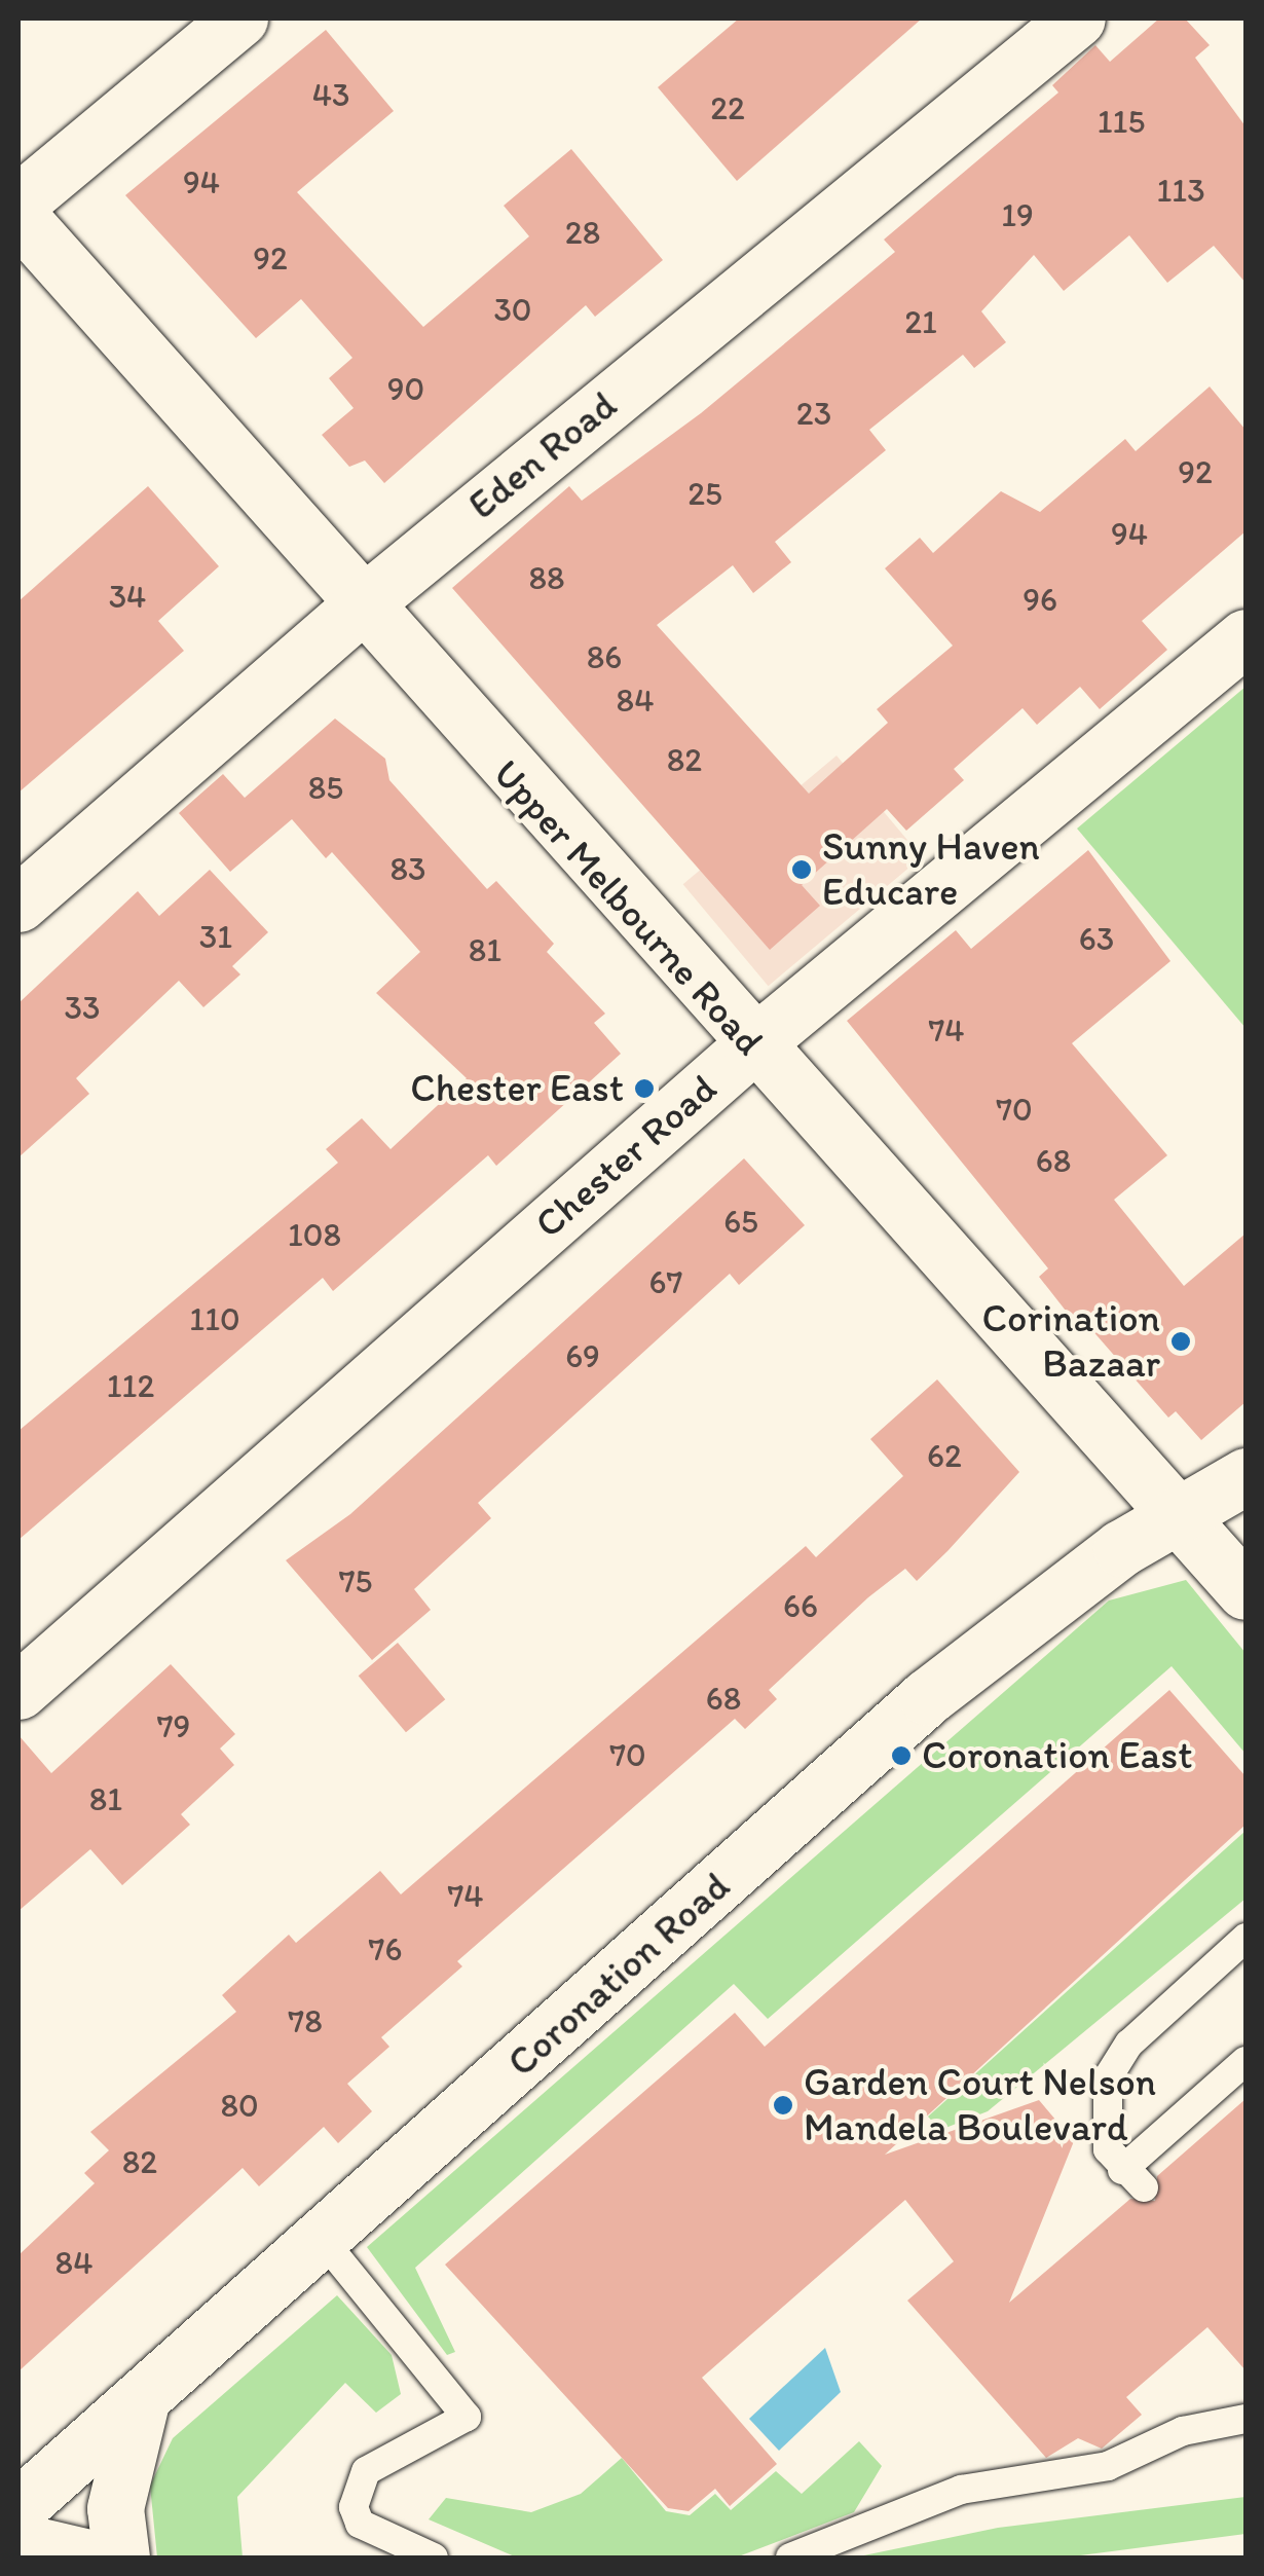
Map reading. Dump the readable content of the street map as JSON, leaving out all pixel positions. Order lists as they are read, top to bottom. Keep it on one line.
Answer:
{"streets":{"street":["Eden Road","Upper Melbourne Road","Chester Road","Coronation Road"]},"crossings":[["Eden Road","Upper Melbourne Road"],["Upper Melbourne Road","Chester Road"],["Upper Melbourne Road","Coronation Road"]],"places":["Sunny Haven Educare","Chester East","Corination Bazaar","Coronation East","Garden Court Nelson Mandela Boulevard"],"house_numbers":["43","22","115","94","113","19","28","92","30","21","90","23","92","25","94","88","34","96","86","84","82","85","83","31","63","81","33","74","70","68","65","108","67","110","69","112","62","75","66","68","79","70","81","74","76","78","80","82","84"]}
